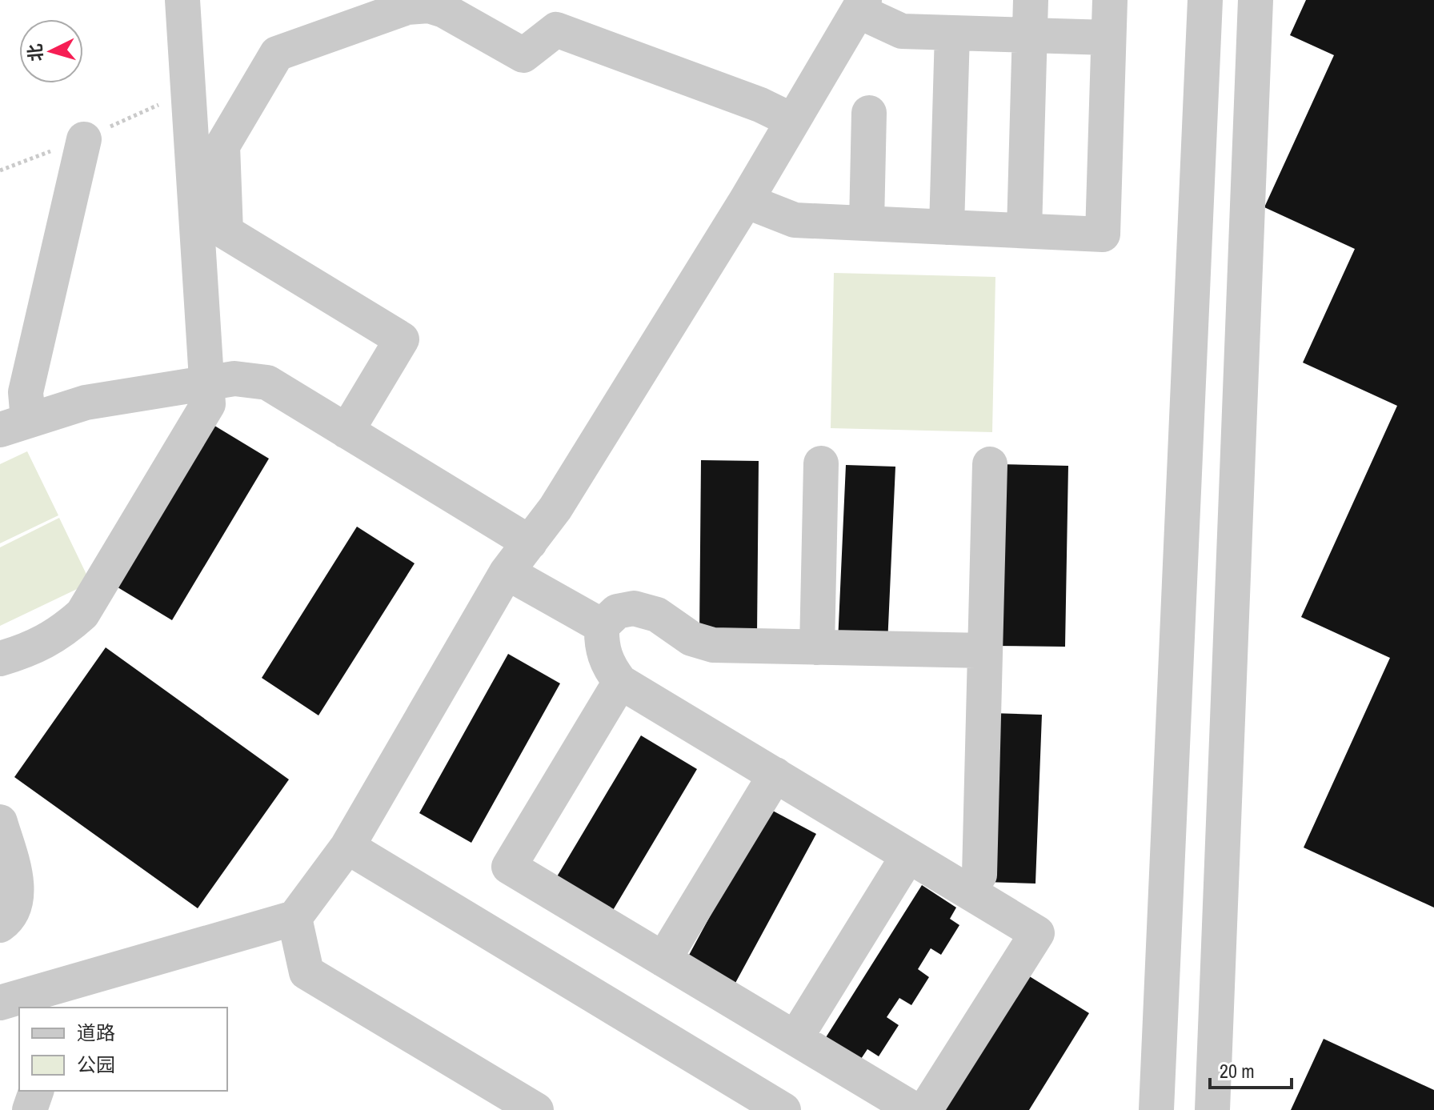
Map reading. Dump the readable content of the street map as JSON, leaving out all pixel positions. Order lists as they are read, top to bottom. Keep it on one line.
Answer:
{"legend":["道路","公园"],"scale_bar":"20 m","north":"left"}
